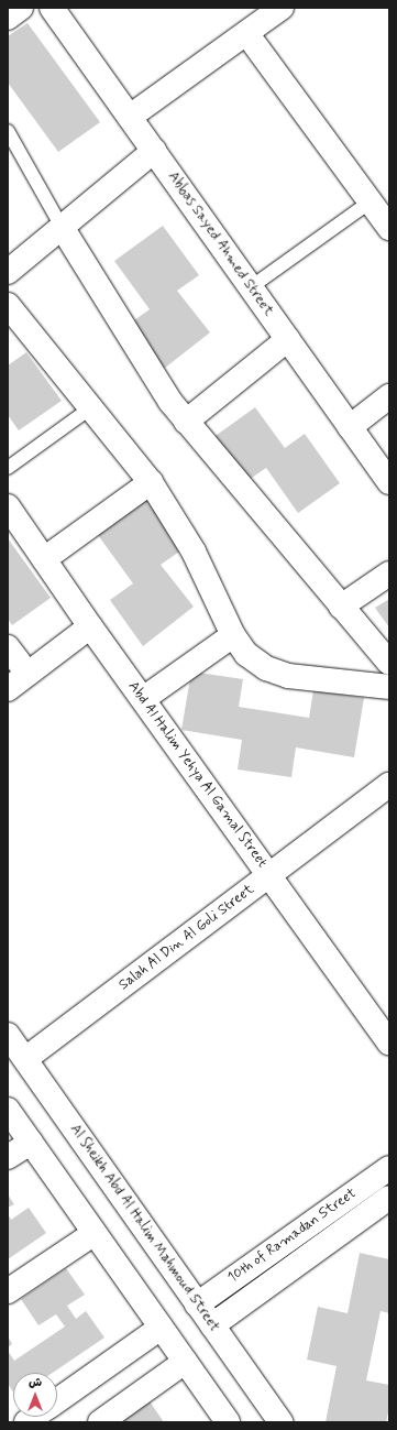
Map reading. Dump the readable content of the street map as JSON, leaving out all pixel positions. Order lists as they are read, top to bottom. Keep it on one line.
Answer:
{"streets":{"street":["Abbas Sayed Ahmed Street","Abd Al Halim Yehya Al Gamal Street","Salah Al Din Al Goli Street","Al Sheikh Abd Al Halim Mahmoud Street","10th of Ramadan Street"]},"crossings":[["Abd Al Halim Yehya Al Gamal Street","Salah Al Din Al Goli Street"],["Salah Al Din Al Goli Street","Al Sheikh Abd Al Halim Mahmoud Street"],["Al Sheikh Abd Al Halim Mahmoud Street","10th of Ramadan Street"]],"north":"top"}
